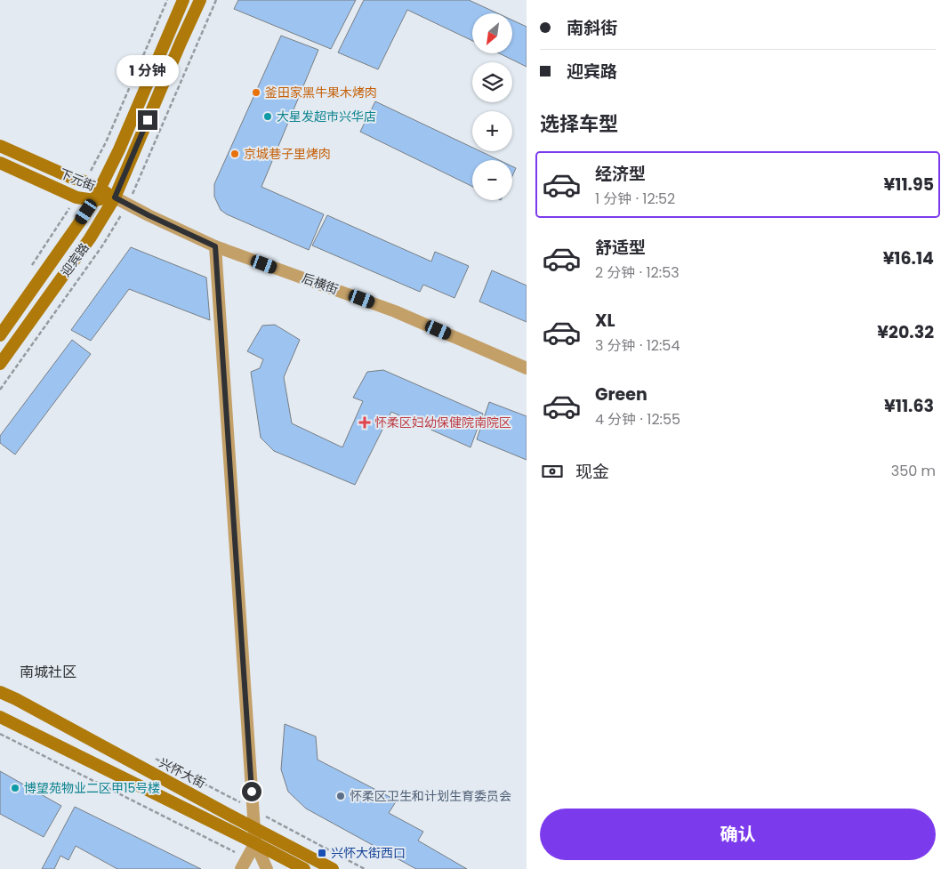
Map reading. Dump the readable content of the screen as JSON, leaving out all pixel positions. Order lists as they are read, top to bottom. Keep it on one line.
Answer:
{"streets":{"main road":["下元街","迎宾路","兴怀大街"],"street":["后横街"]},"crossings":[["下元街","迎宾路"],["下元街","后横街"],["迎宾路","后横街"]],"districts":["南城社区"],"places":{"other":["釜田家黑牛果木烤肉","大星发超市兴华店","京城巷子里烤肉","博望苑物业二区甲15号楼","怀柔区卫生和计划生育委员会"],"health":["怀柔区妇幼保健院南院区"],"transit":["兴怀大街西口"]},"north":"bottom left","page":{"banner":["南斜街","迎宾路"],"map_buttons":["+","−"],"bubble":"1 分钟","heading":"选择车型","list":[{"name":"经济型","note":"1 分钟 · 12:52","value":"¥11.95"},{"name":"舒适型","note":"2 分钟 · 12:53","value":"¥16.14"},{"name":"XL","note":"3 分钟 · 12:54","value":"¥20.32"},{"name":"Green","note":"4 分钟 · 12:55","value":"¥11.63"}],"pay":["现金","350 m"],"buttons":"确认"}}
